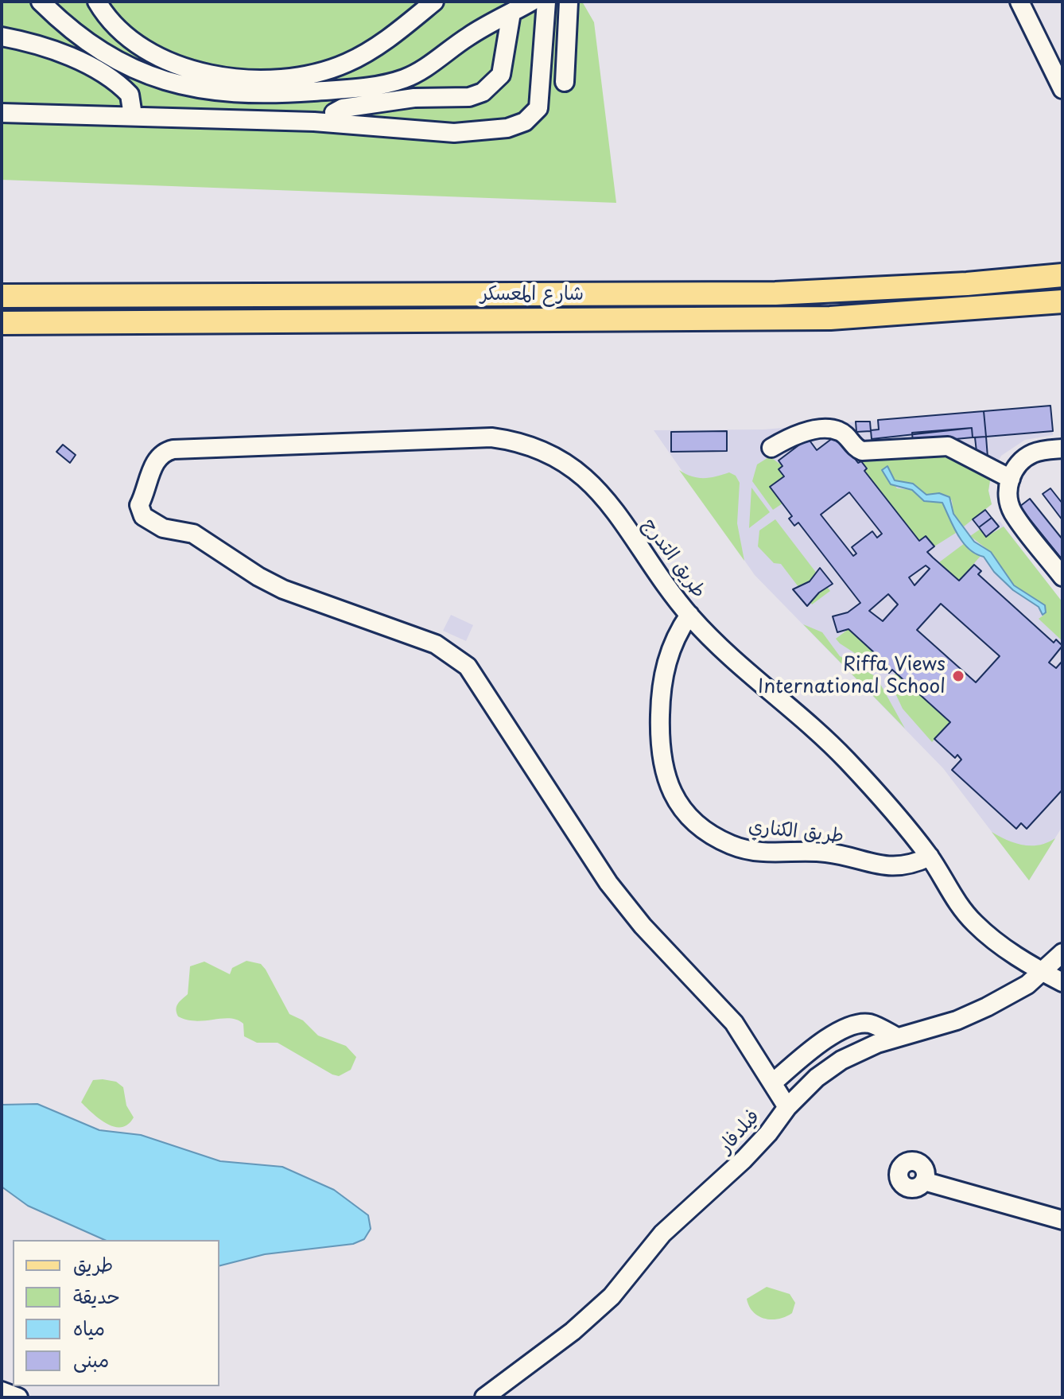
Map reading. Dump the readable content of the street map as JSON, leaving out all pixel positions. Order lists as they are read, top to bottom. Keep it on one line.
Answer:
{"streets":{"main road":["شارع المعسكر"],"street":["طريق التدرج","طريق الكناري","فيلدفار"]},"crossings":[["طريق التدرج","طريق الكناري"],["طريق التدرج","فيلدفار"]],"places":["Riffa Views International School"],"legend":["طريق","حديقة","مياه","مبنى"]}
